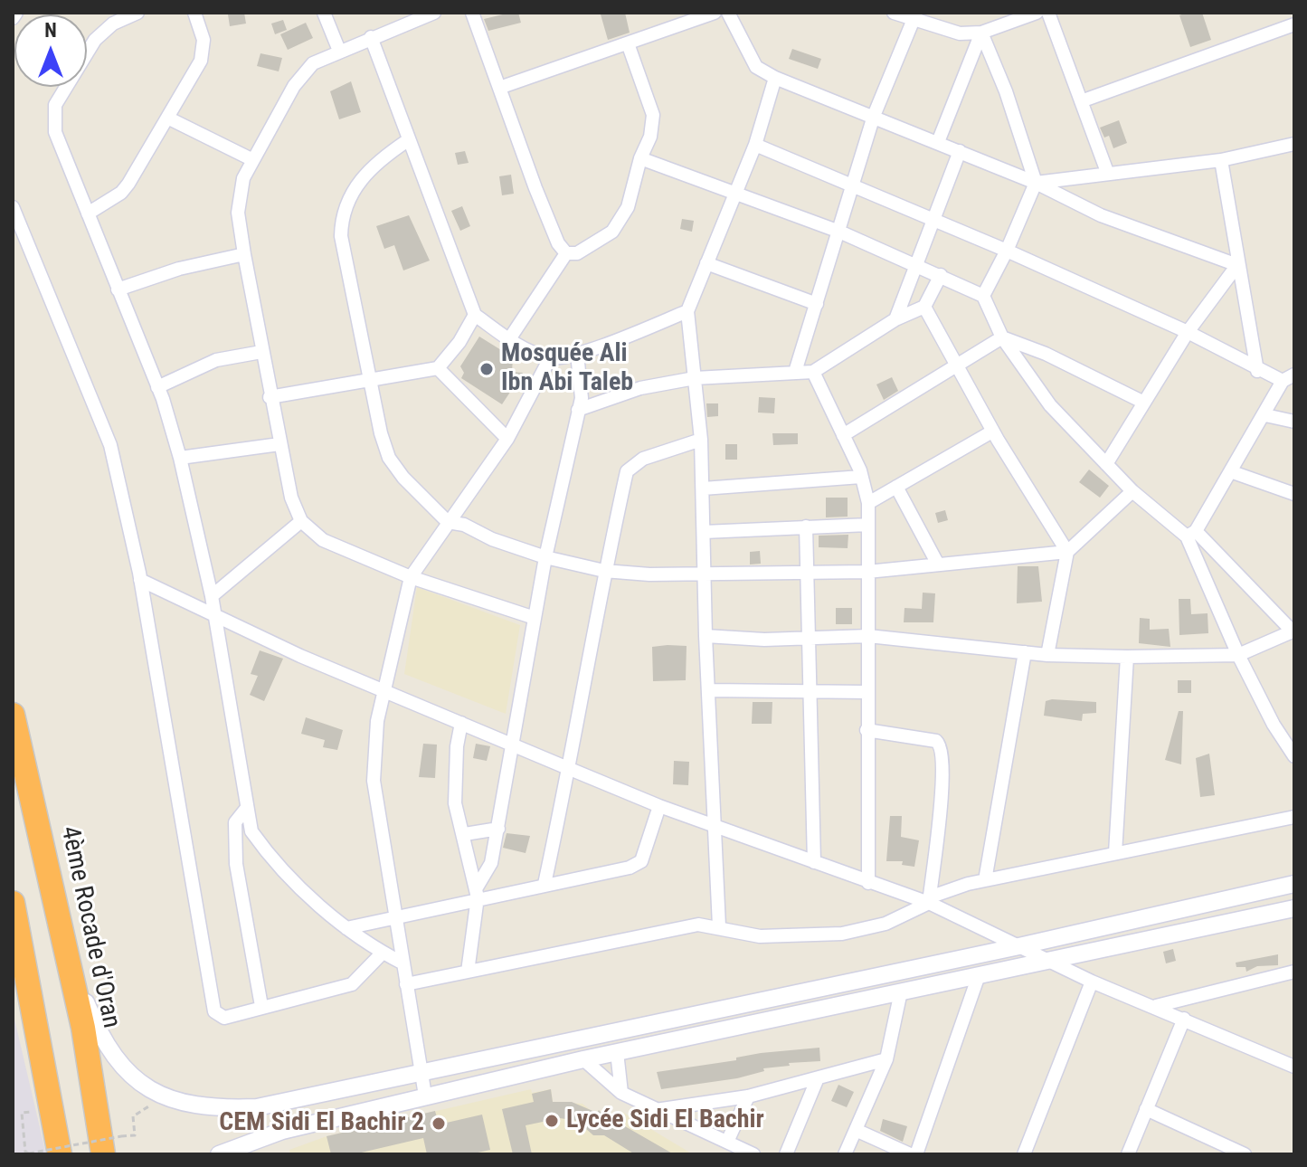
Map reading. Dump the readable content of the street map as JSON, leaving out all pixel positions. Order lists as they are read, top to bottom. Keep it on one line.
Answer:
{"streets":{"highway":["4ème Rocade d'Oran"]},"places":["Mosquée Ali Ibn Abi Taleb","Lycée Sidi El Bachir","CEM Sidi El Bachir 2"],"north":"top"}
